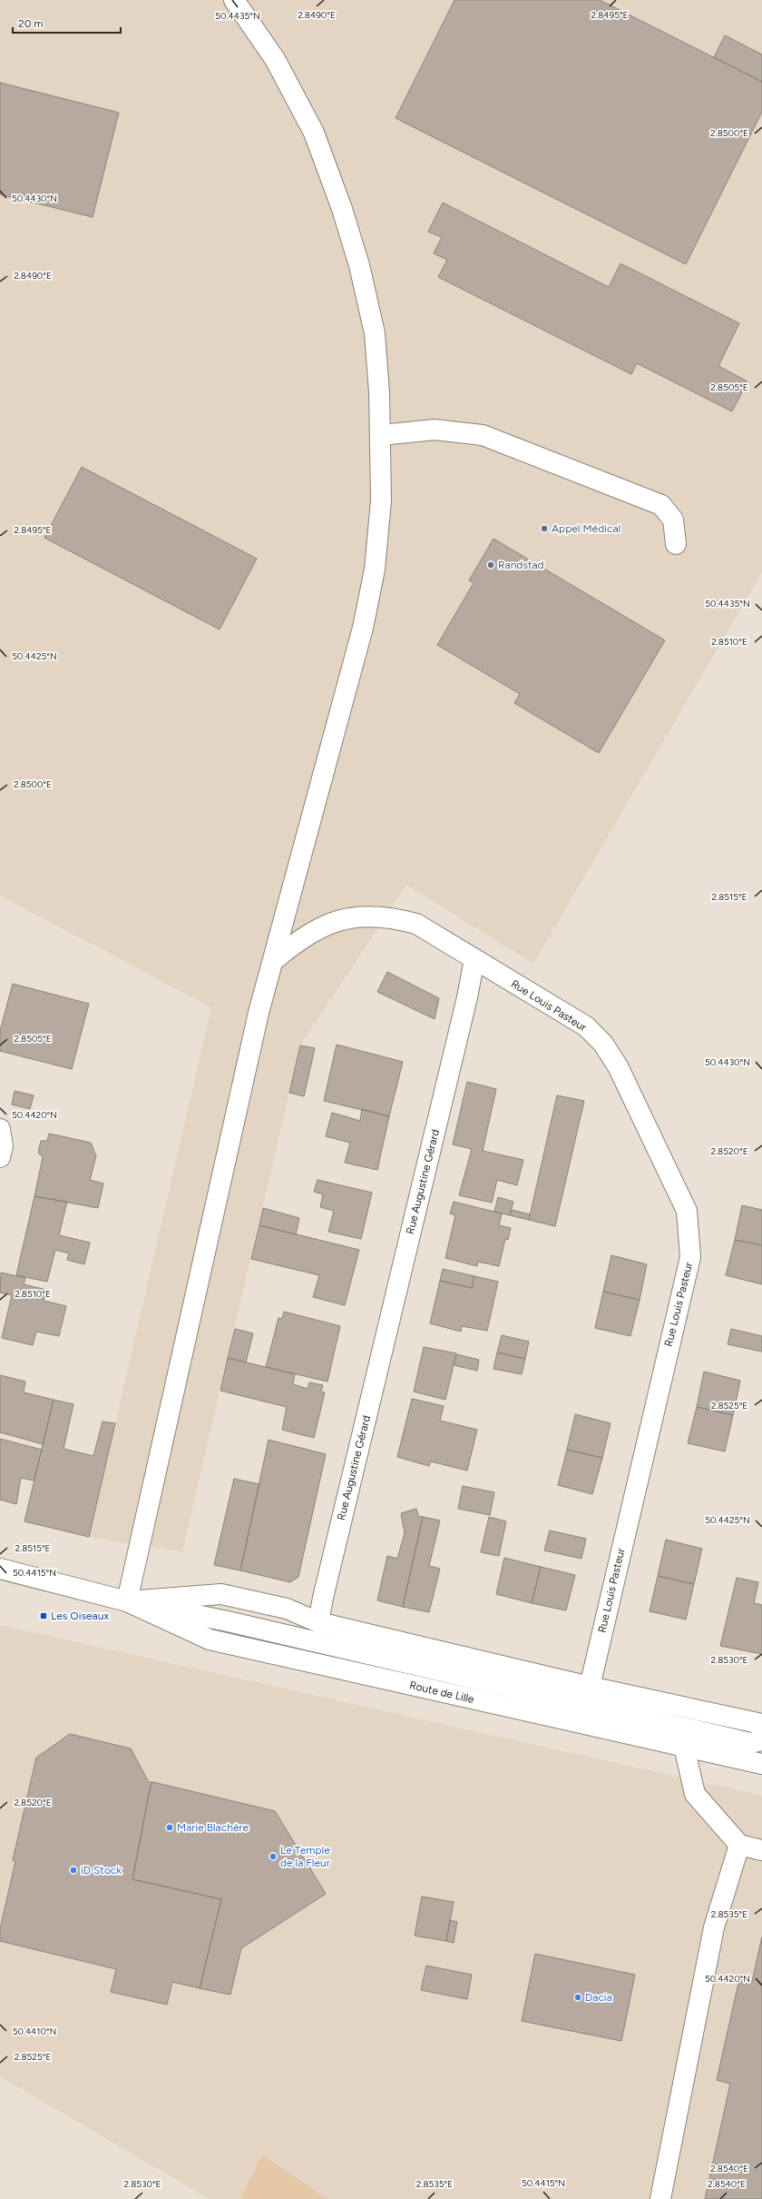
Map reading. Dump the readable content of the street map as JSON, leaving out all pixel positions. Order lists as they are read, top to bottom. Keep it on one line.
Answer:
{"streets":{"street":["Rue Louis Pasteur","Rue Augustine Gérard","Route de Lille"]},"crossings":[["Rue Louis Pasteur","Rue Augustine Gérard"],["Rue Louis Pasteur","Route de Lille"],["Rue Augustine Gérard","Route de Lille"]],"places":{"other":["Appel Médical","Randstad","Marie Blachère","Le Temple de la Fleur","iD Stock","Dacia"],"transit":["Les Oiseaux"]},"scale_bar":"20 m","coordinates":["2.8490°E","2.8495°E","50.4435°N","2.8500°E","50.4430°N","2.8505°E","2.8510°E","50.4425°N","2.8515°E","50.4420°N","2.8520°E","2.8525°E","50.4415°N","2.8530°E","2.8535°E","50.4410°N","2.8540°E"]}
